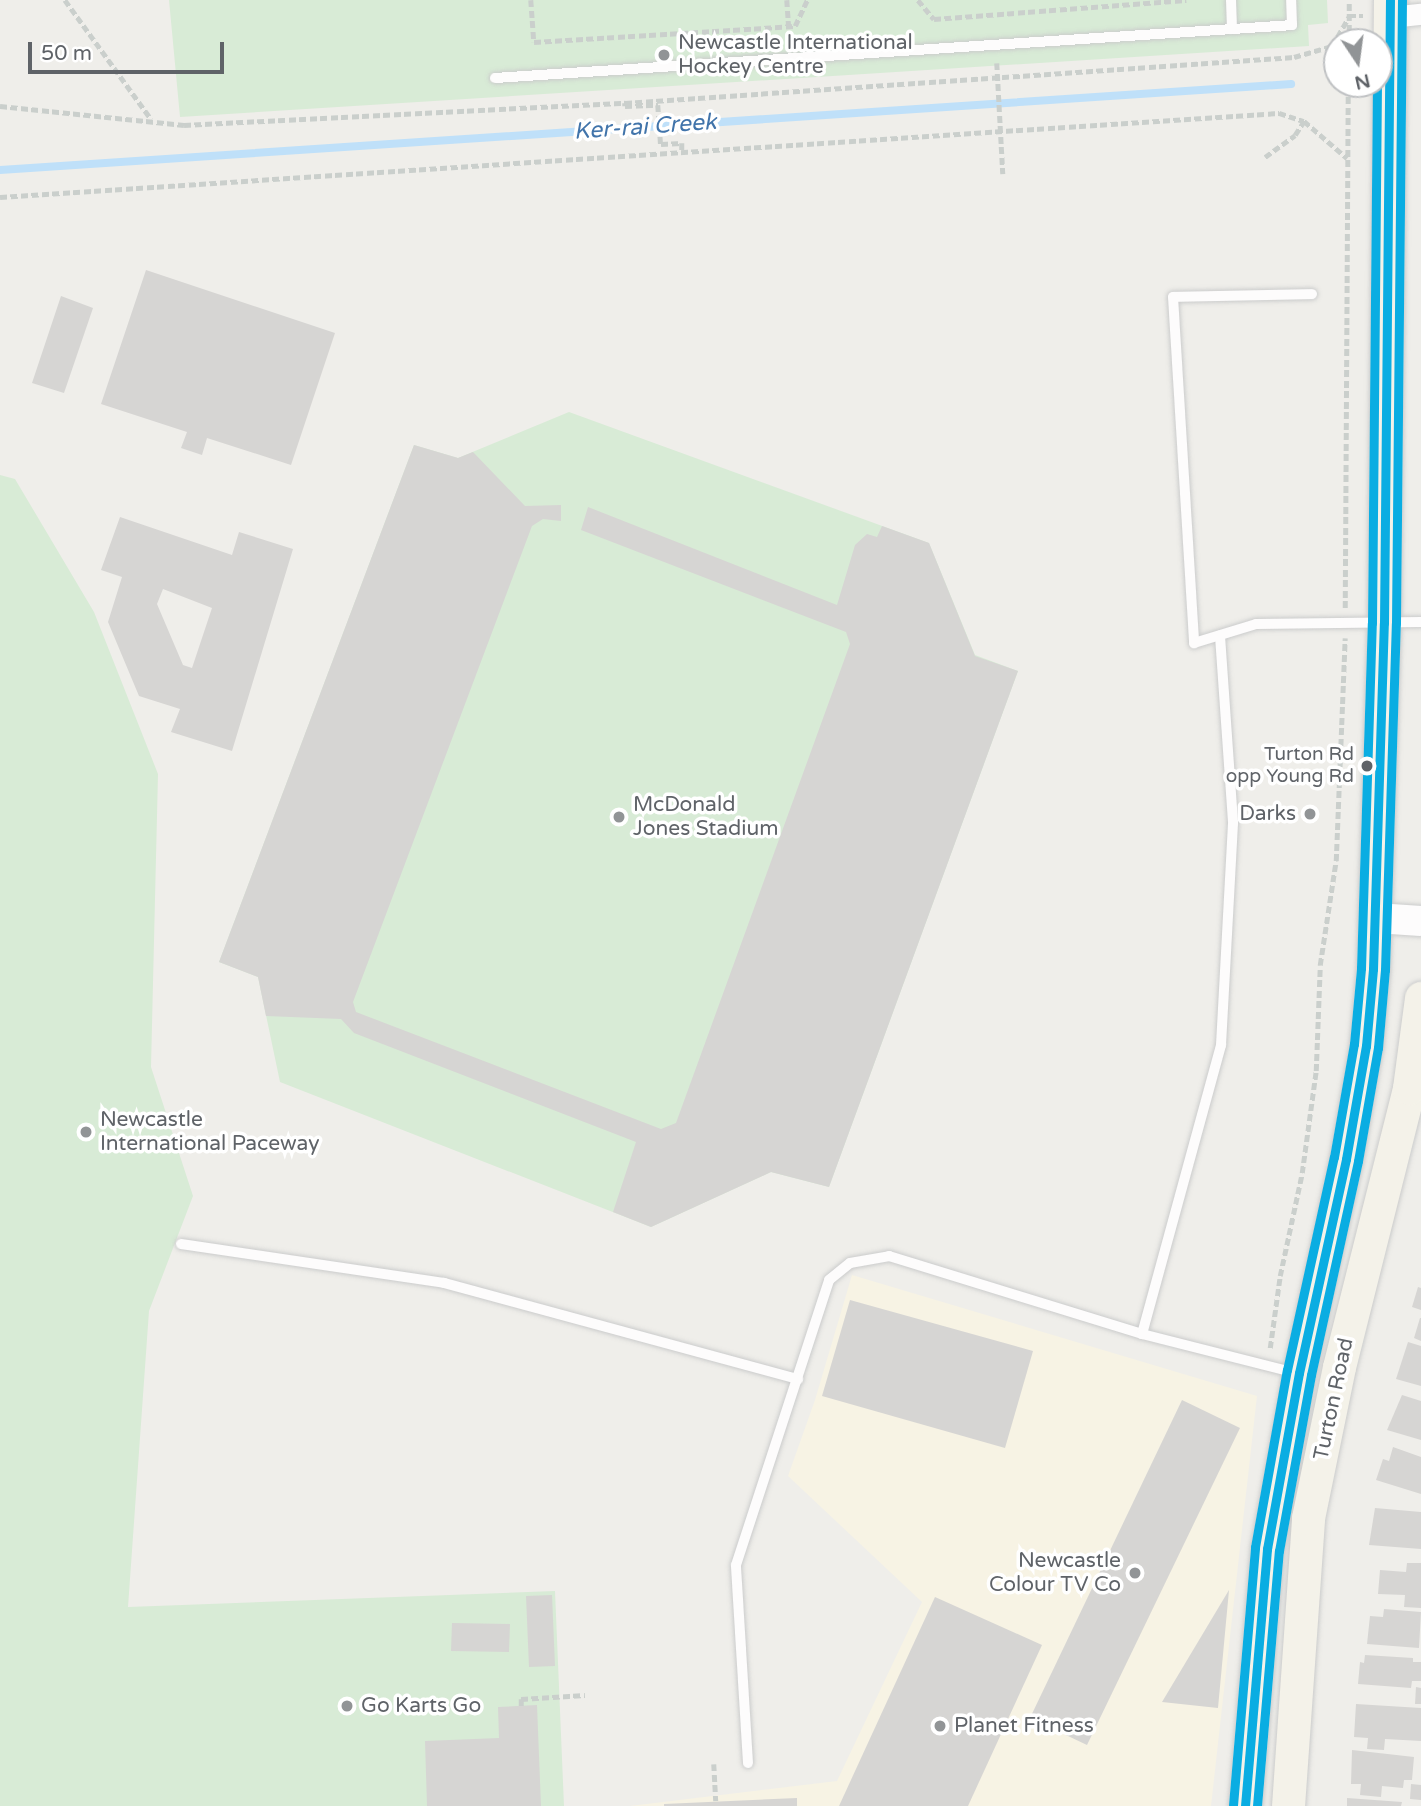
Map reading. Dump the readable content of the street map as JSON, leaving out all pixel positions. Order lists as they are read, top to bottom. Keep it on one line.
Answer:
{"streets":{"main road":["Turton Road"]},"water":["Ker-rai Creek"],"places":["Newcastle International Hockey Centre","Turton Rd opp Young Rd","Darks","McDonald Jones Stadium","Newcastle International Paceway","Newcastle Colour TV Co","Go Karts Go","Planet Fitness"],"scale_bar":"50 m","north":"bottom"}
